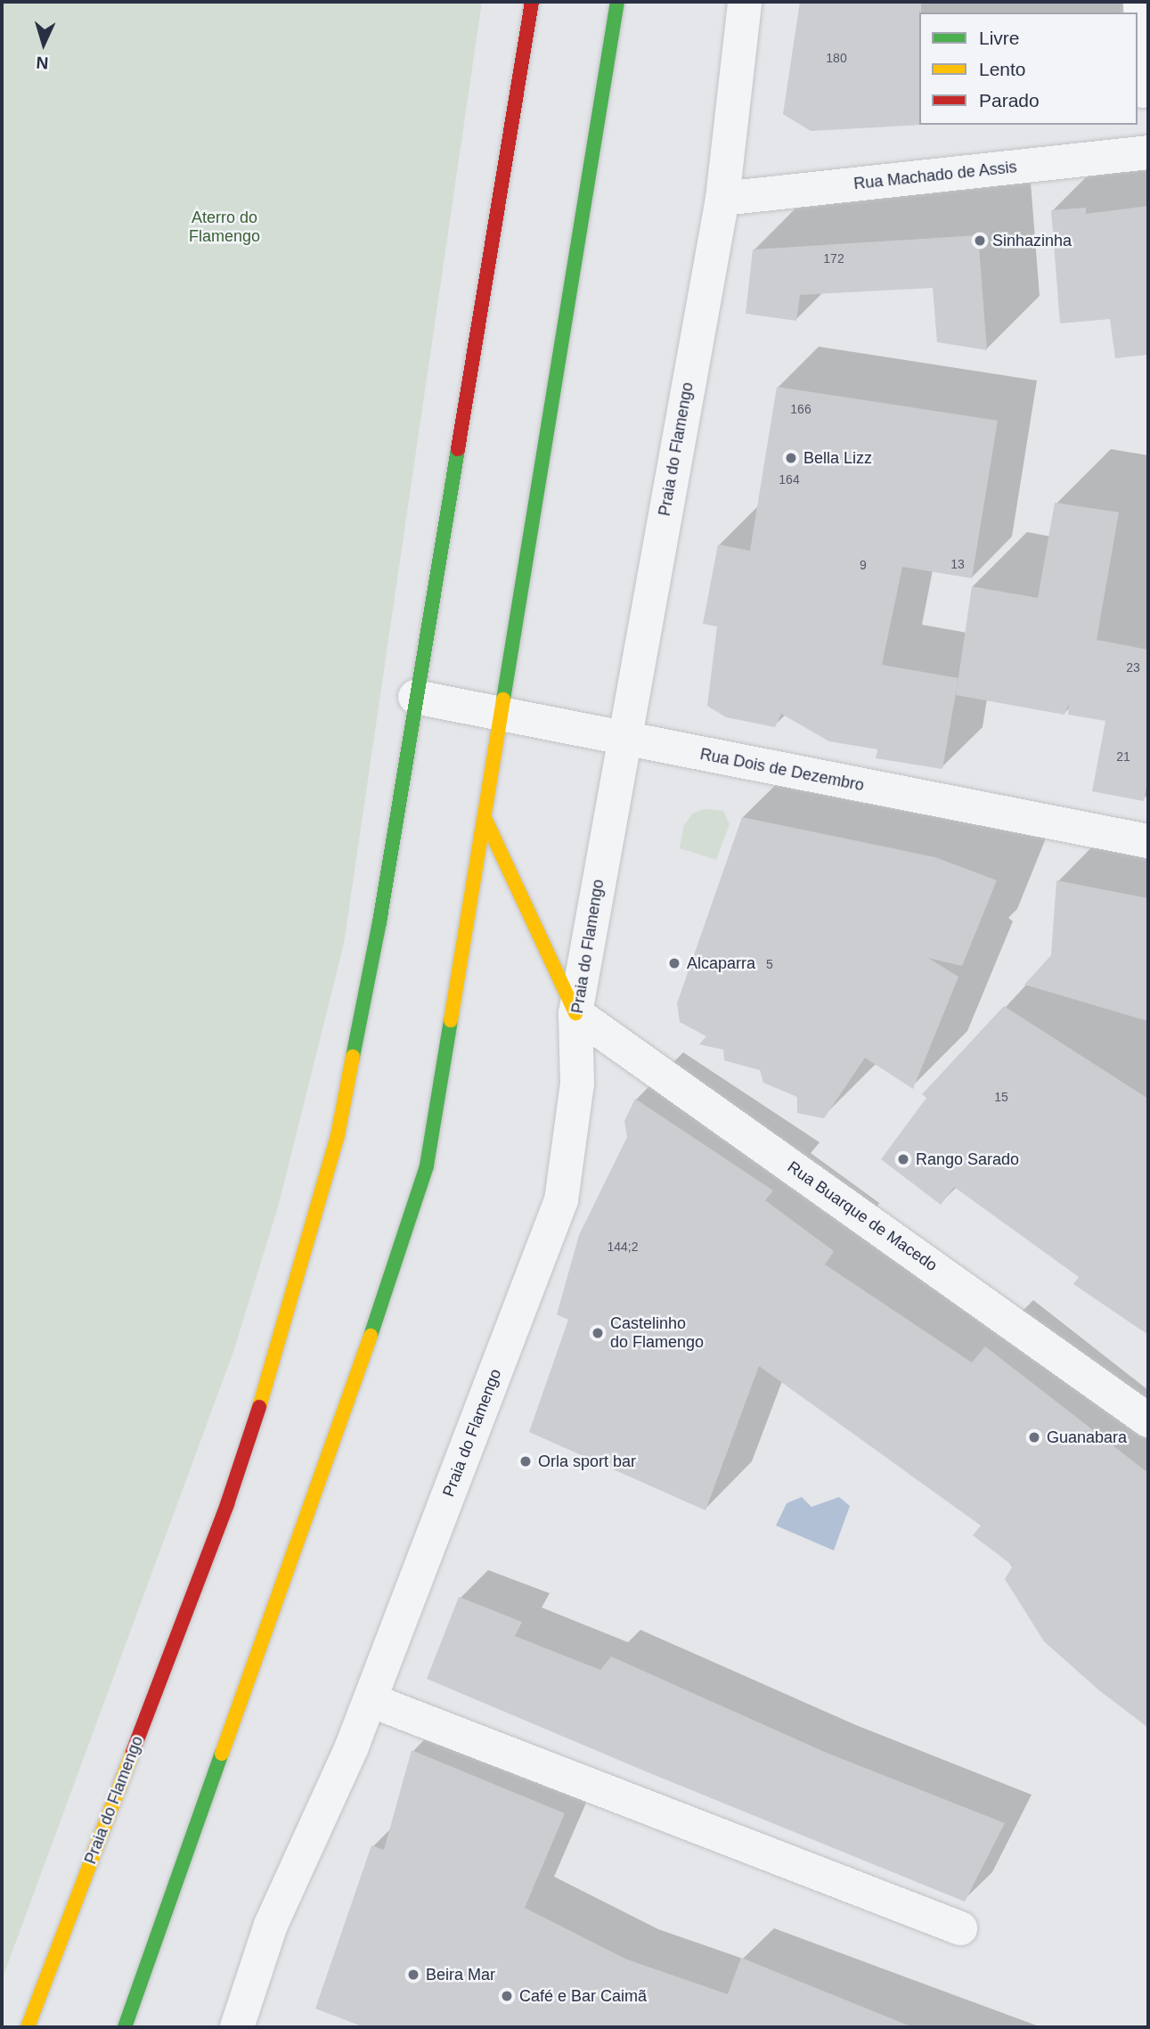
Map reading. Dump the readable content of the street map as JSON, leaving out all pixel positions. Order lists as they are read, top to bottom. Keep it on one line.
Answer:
{"streets":{"main road":["Praia do Flamengo"],"street":["Rua Machado de Assis","Rua Dois de Dezembro","Rua Buarque de Macedo"]},"crossings":[["Rua Machado de Assis","Praia do Flamengo"],["Praia do Flamengo","Rua Dois de Dezembro"],["Praia do Flamengo","Rua Buarque de Macedo"]],"parks":["Aterro do Flamengo"],"places":["Sinhazinha","Bella Lizz","Alcaparra","Rango Sarado","Castelinho do Flamengo","Guanabara","Orla sport bar","Beira Mar","Café e Bar Caimã"],"house_numbers":["180","172","166","164","13","9","23","21","5","15","144;2"],"legend":["Livre","Lento","Parado"],"north":"bottom"}
